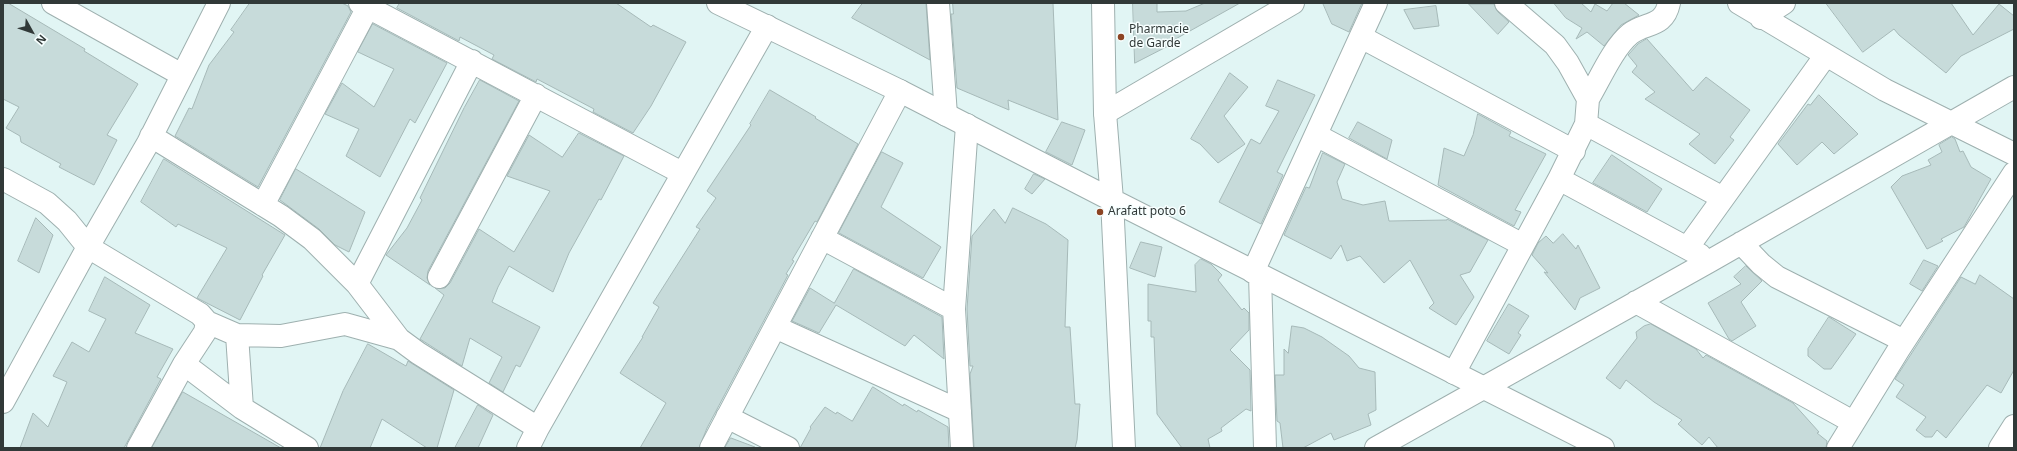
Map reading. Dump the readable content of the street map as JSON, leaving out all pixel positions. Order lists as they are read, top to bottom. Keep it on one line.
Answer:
{"places":["Pharmacie de Garde","Arafatt poto 6"],"north":"bottom right"}
